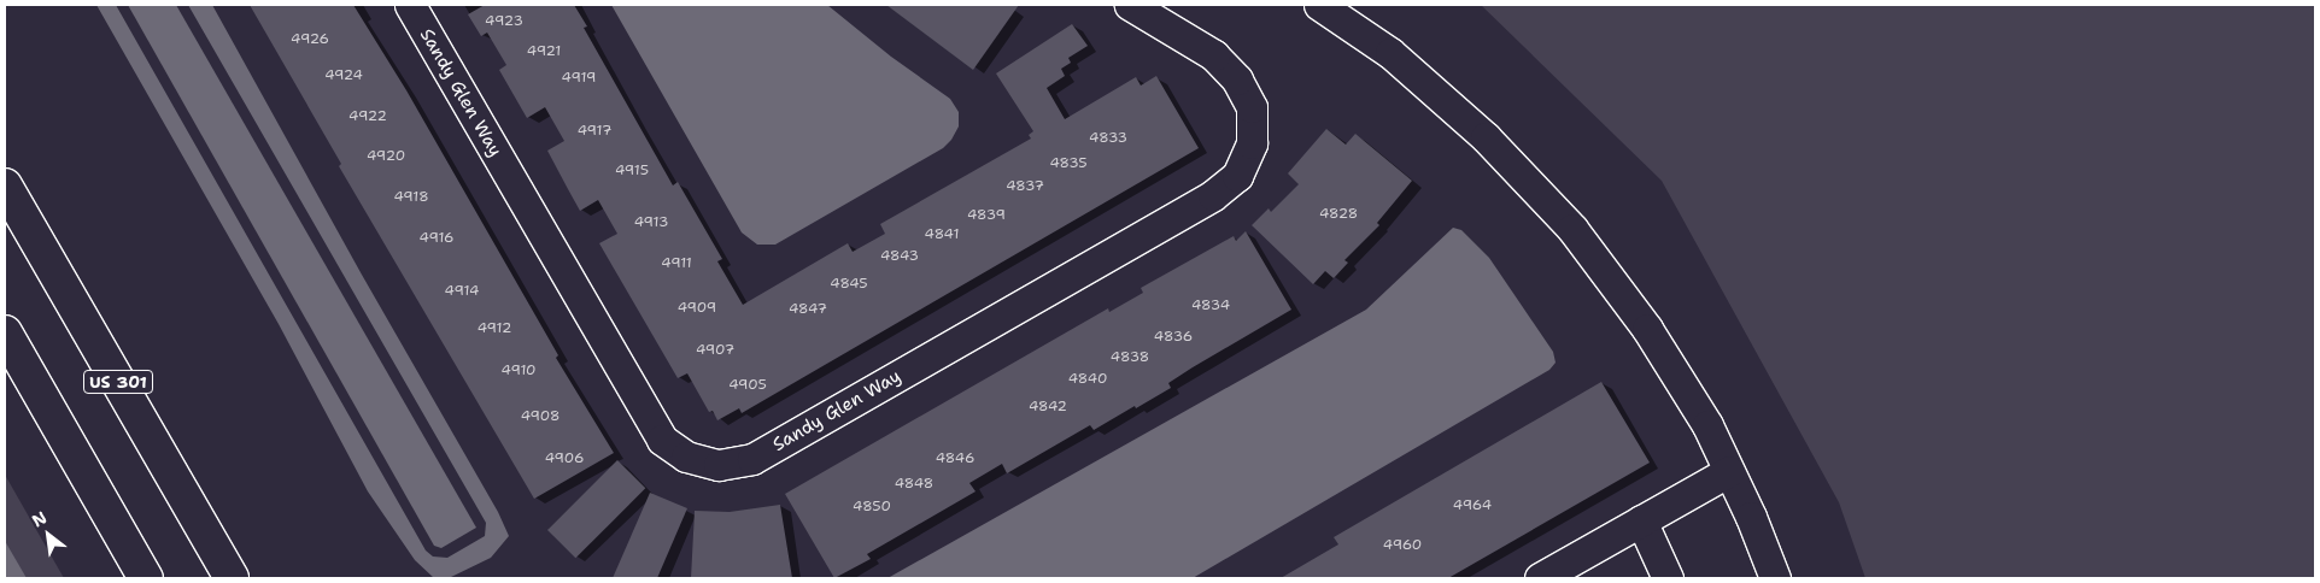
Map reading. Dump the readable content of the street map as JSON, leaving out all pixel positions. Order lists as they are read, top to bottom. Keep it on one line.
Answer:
{"streets":{"main road":["US 301"],"street":["Sandy Glen Way"]},"house_numbers":["4923","4926","4921","4924","4919","4922","4917","4833","4920","4835","4915","4837","4918","4828","4839","4913","4841","4916","4843","4911","4845","4914","4834","4909","4847","4912","4836","4907","4838","4910","4840","4905","4842","4908","4906","4846","4848","4964","4850","4960"],"north":"top left"}
